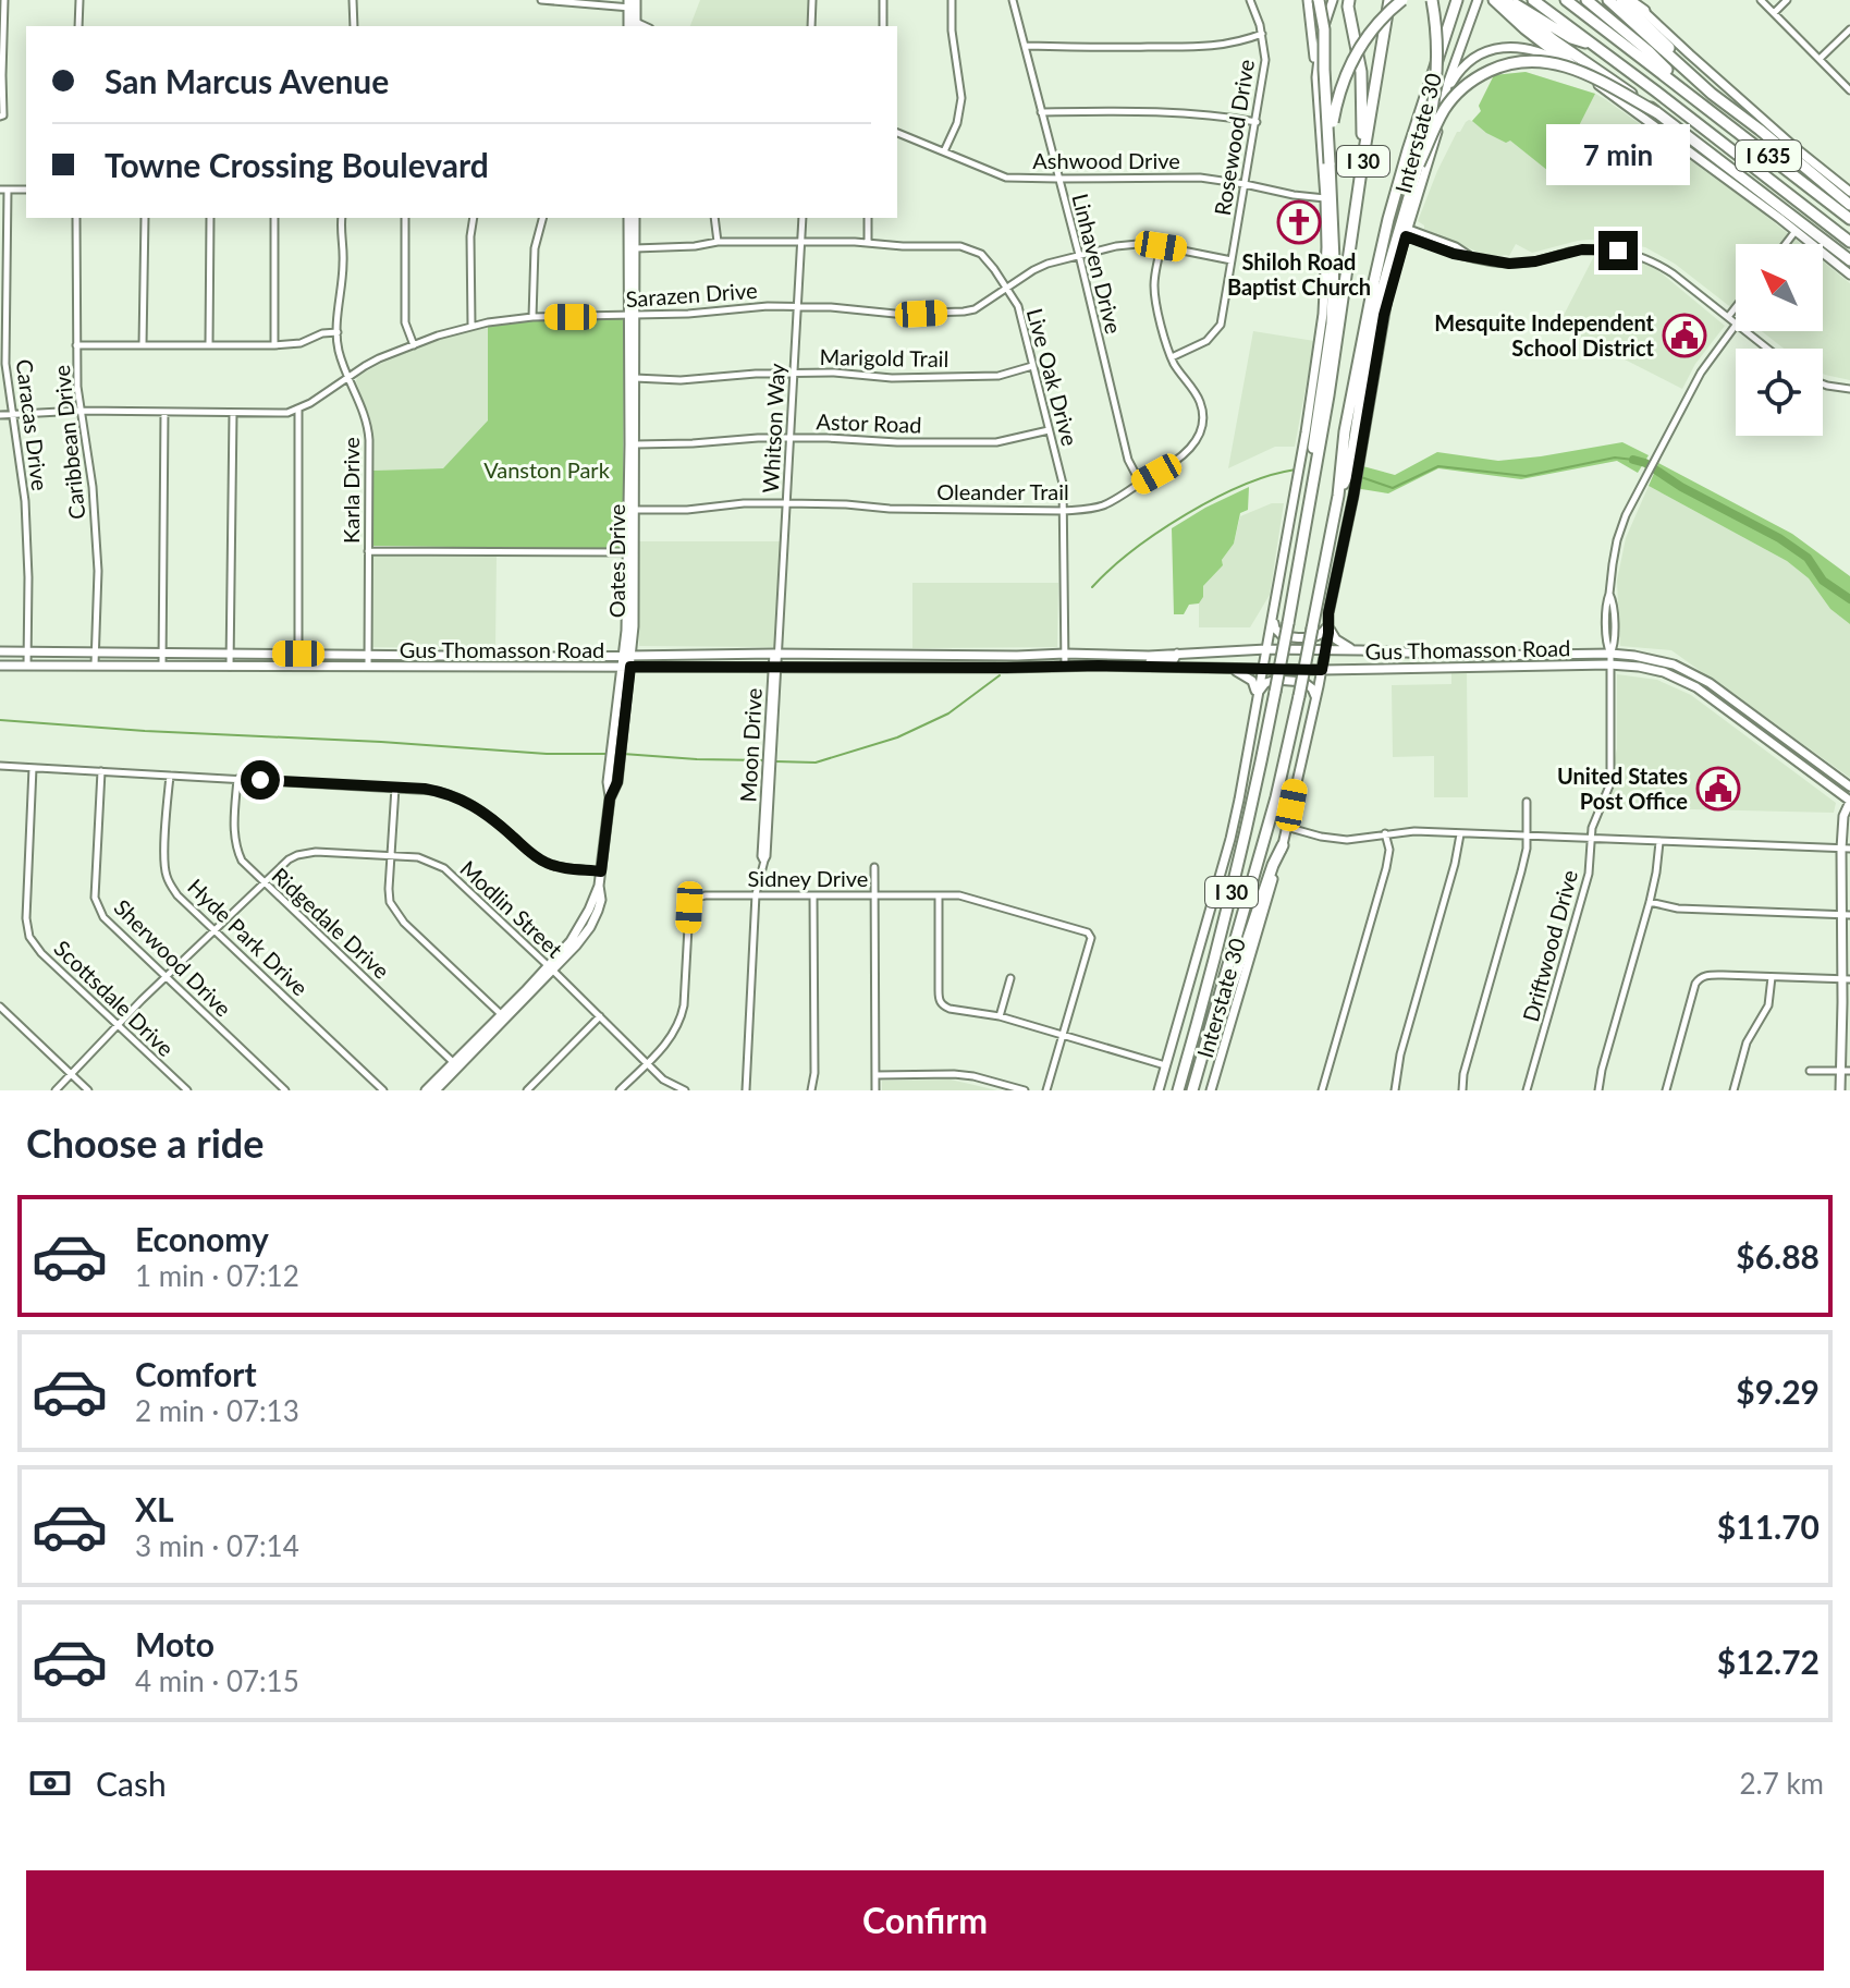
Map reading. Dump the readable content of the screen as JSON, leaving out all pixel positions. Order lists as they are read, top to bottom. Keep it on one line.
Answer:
{"streets":{"highway":["I 635","I 30"],"main road":["Interstate 30","Oates Drive","Gus Thomasson Road"],"street":["Rosewood Drive","Ashwood Drive","Linhaven Drive","Sarazen Drive","Marigold Trail","Live Oak Drive","Astor Road","Caracas Drive","Whitson Way","Caribbean Drive","Karla Drive","Oleander Trail","Moon Drive","Sidney Drive","Modlin Street","Ridgedale Drive","Hyde Park Drive","Driftwood Drive","Sherwood Drive","Scottsdale Drive"]},"crossings":[["Interstate 30","Ashwood Drive"],["Interstate 30","Gus Thomasson Road"],["Rosewood Drive","Ashwood Drive"],["Rosewood Drive","Sarazen Drive"],["Rosewood Drive","Oleander Trail"],["Ashwood Drive","Linhaven Drive"],["Linhaven Drive","Sarazen Drive"],["Linhaven Drive","Oleander Trail"],["Sarazen Drive","Live Oak Drive"],["Sarazen Drive","Caracas Drive"],["Sarazen Drive","Whitson Way"],["Sarazen Drive","Caribbean Drive"],["Sarazen Drive","Karla Drive"],["Sarazen Drive","Oleander Trail"],["Sarazen Drive","Oates Drive"],["Marigold Trail","Live Oak Drive"],["Marigold Trail","Whitson Way"],["Marigold Trail","Oates Drive"],["Live Oak Drive","Astor Road"],["Live Oak Drive","Whitson Way"],["Live Oak Drive","Oleander Trail"],["Live Oak Drive","Oates Drive"],["Live Oak Drive","Gus Thomasson Road"],["Astor Road","Whitson Way"],["Astor Road","Oates Drive"],["Caracas Drive","Gus Thomasson Road"],["Whitson Way","Oleander Trail"],["Whitson Way","Moon Drive"],["Caribbean Drive","Gus Thomasson Road"],["Karla Drive","Gus Thomasson Road"],["Oleander Trail","Oates Drive"],["Oates Drive","Gus Thomasson Road"],["Oates Drive","Modlin Street"],["Oates Drive","Ridgedale Drive"],["Gus Thomasson Road","Moon Drive"],["Gus Thomasson Road","Driftwood Drive"],["Moon Drive","Sidney Drive"],["Sidney Drive","Modlin Street"],["Modlin Street","Ridgedale Drive"],["Modlin Street","Hyde Park Drive"],["Modlin Street","Sherwood Drive"],["Modlin Street","Scottsdale Drive"]],"parks":["Vanston Park"],"places":{"church":["Shiloh Road Baptist Church"],"public building":["Mesquite Independent School District","United States Post Office"]},"north":"top left","page":{"banner":["San Marcus Avenue","Towne Crossing Boulevard"],"bubble":"7 min","heading":"Choose a ride","list":[{"name":"Economy","note":"1 min · 07:12","value":"$6.88"},{"name":"Comfort","note":"2 min · 07:13","value":"$9.29"},{"name":"XL","note":"3 min · 07:14","value":"$11.70"},{"name":"Moto","note":"4 min · 07:15","value":"$12.72"}],"pay":["Cash","2.7 km"],"buttons":"Confirm"}}
